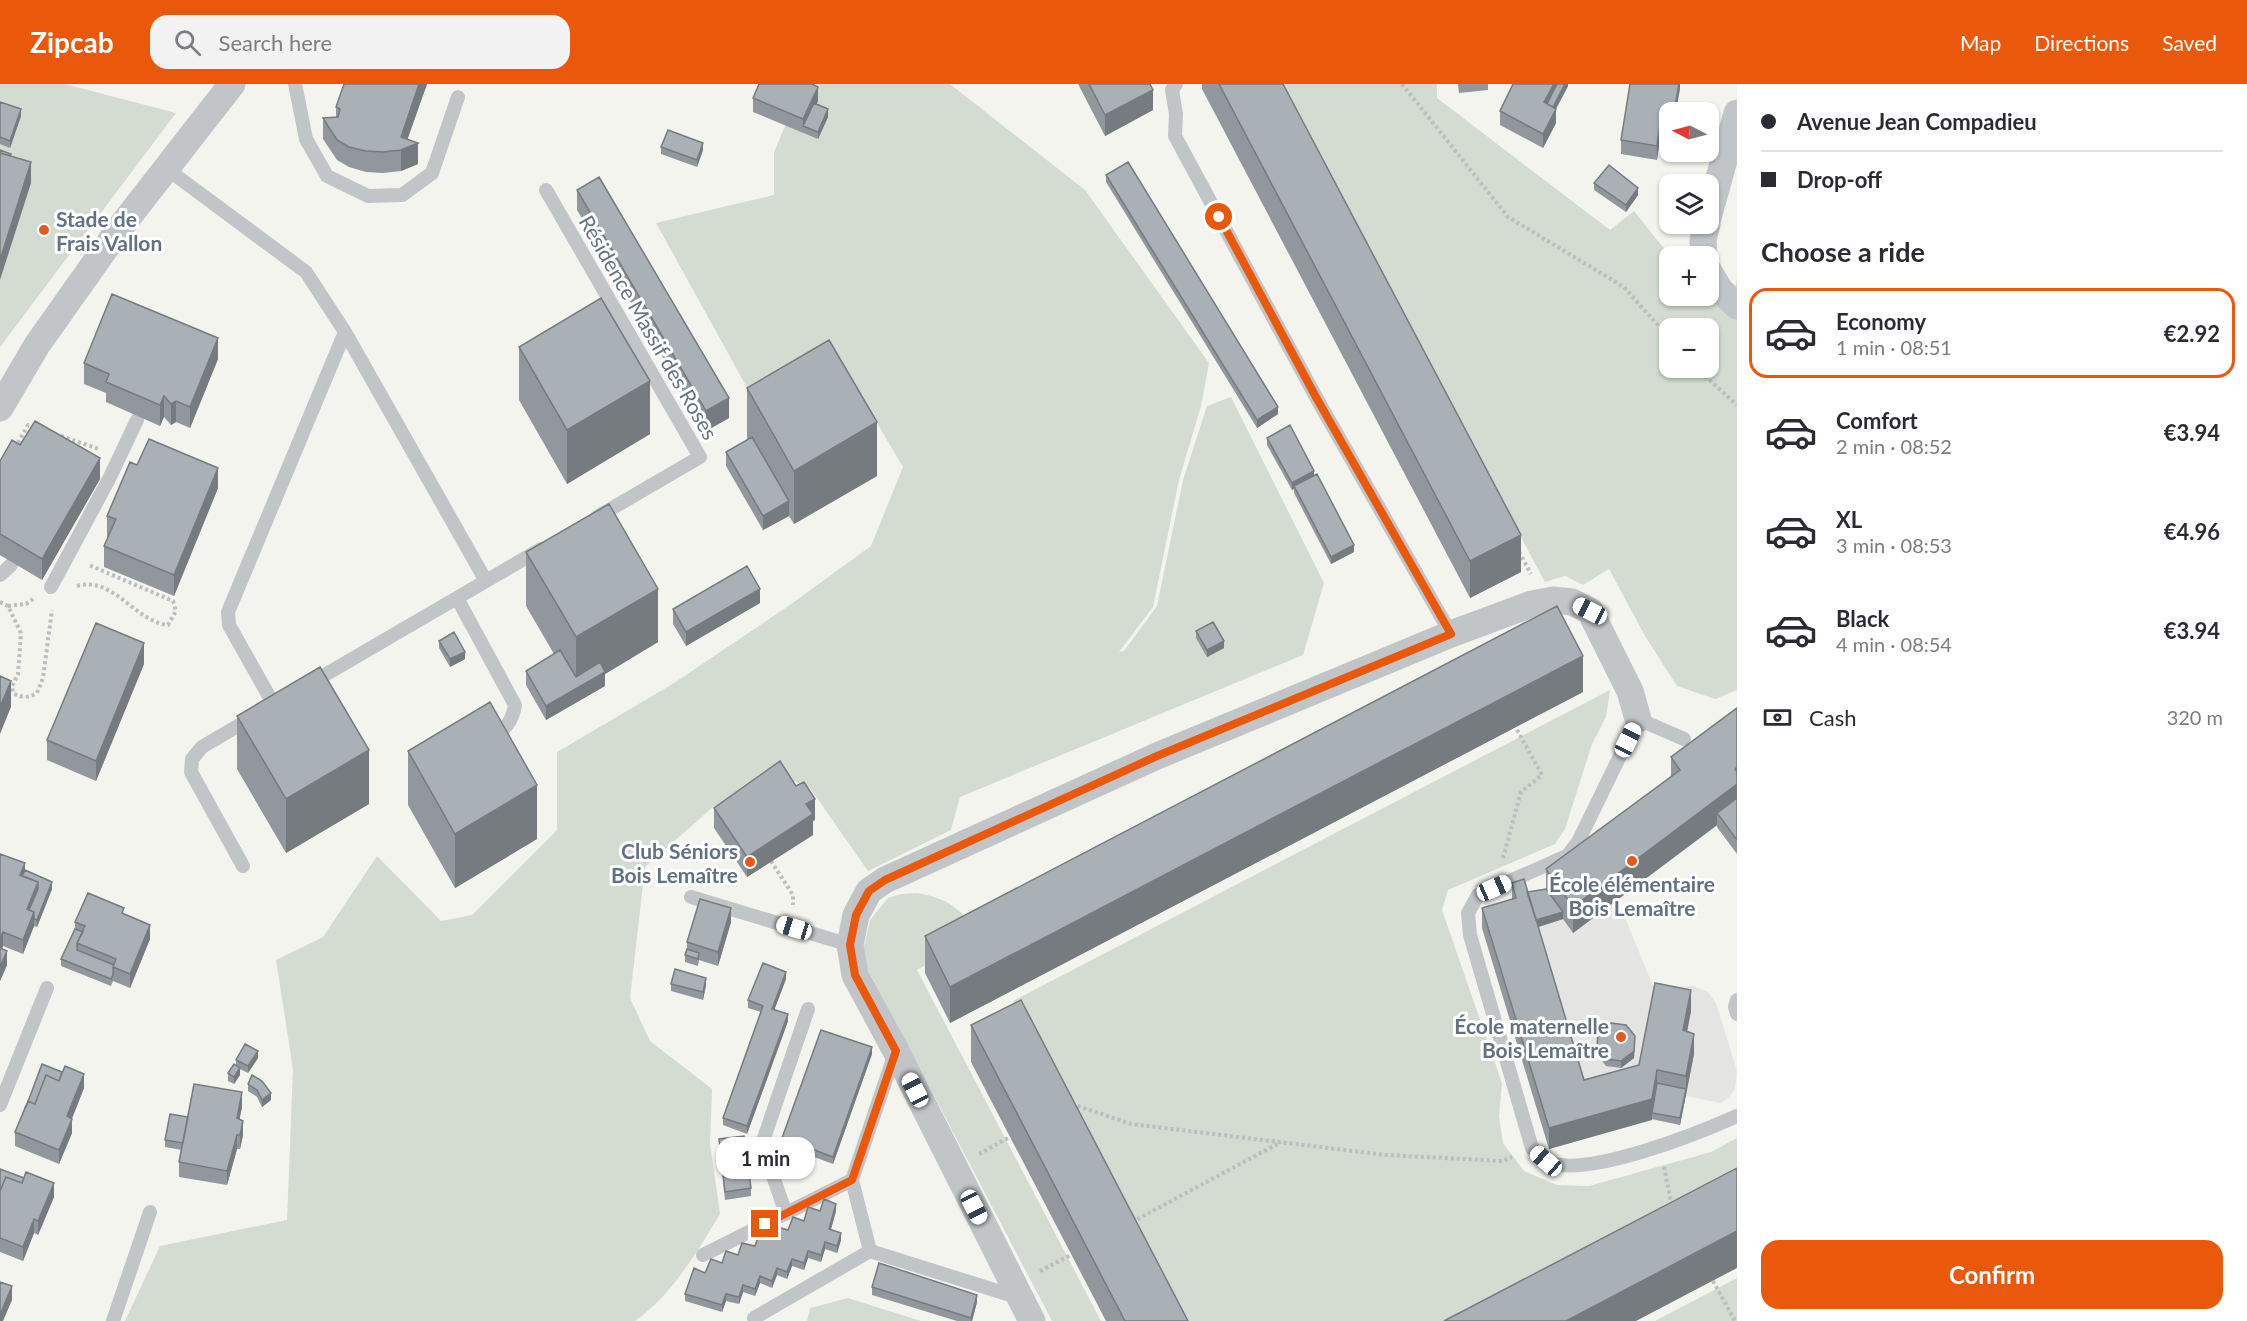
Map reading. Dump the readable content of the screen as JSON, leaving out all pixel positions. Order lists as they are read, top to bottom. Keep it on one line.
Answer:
{"streets":{"lane":["Résidence Massif des Roses"]},"places":["Stade de Frais Vallon","École élémentaire Bois Lemaître","Club Séniors Bois Lemaître","École maternelle Bois Lemaître"],"north":"left","page":{"header":"Zipcab","search":"Search here","nav":["Map","Directions","Saved"],"banner":["Avenue Jean Compadieu","Drop-off"],"map_buttons":["+","−"],"heading":"Choose a ride","list":[{"name":"Economy","note":"1 min · 08:51","value":"€2.92"},{"name":"Comfort","note":"2 min · 08:52","value":"€3.94"},{"name":"XL","note":"3 min · 08:53","value":"€4.96"},{"name":"Black","note":"4 min · 08:54","value":"€3.94"}],"pay":["Cash","320 m"],"bubble":"1 min","buttons":"Confirm"}}
